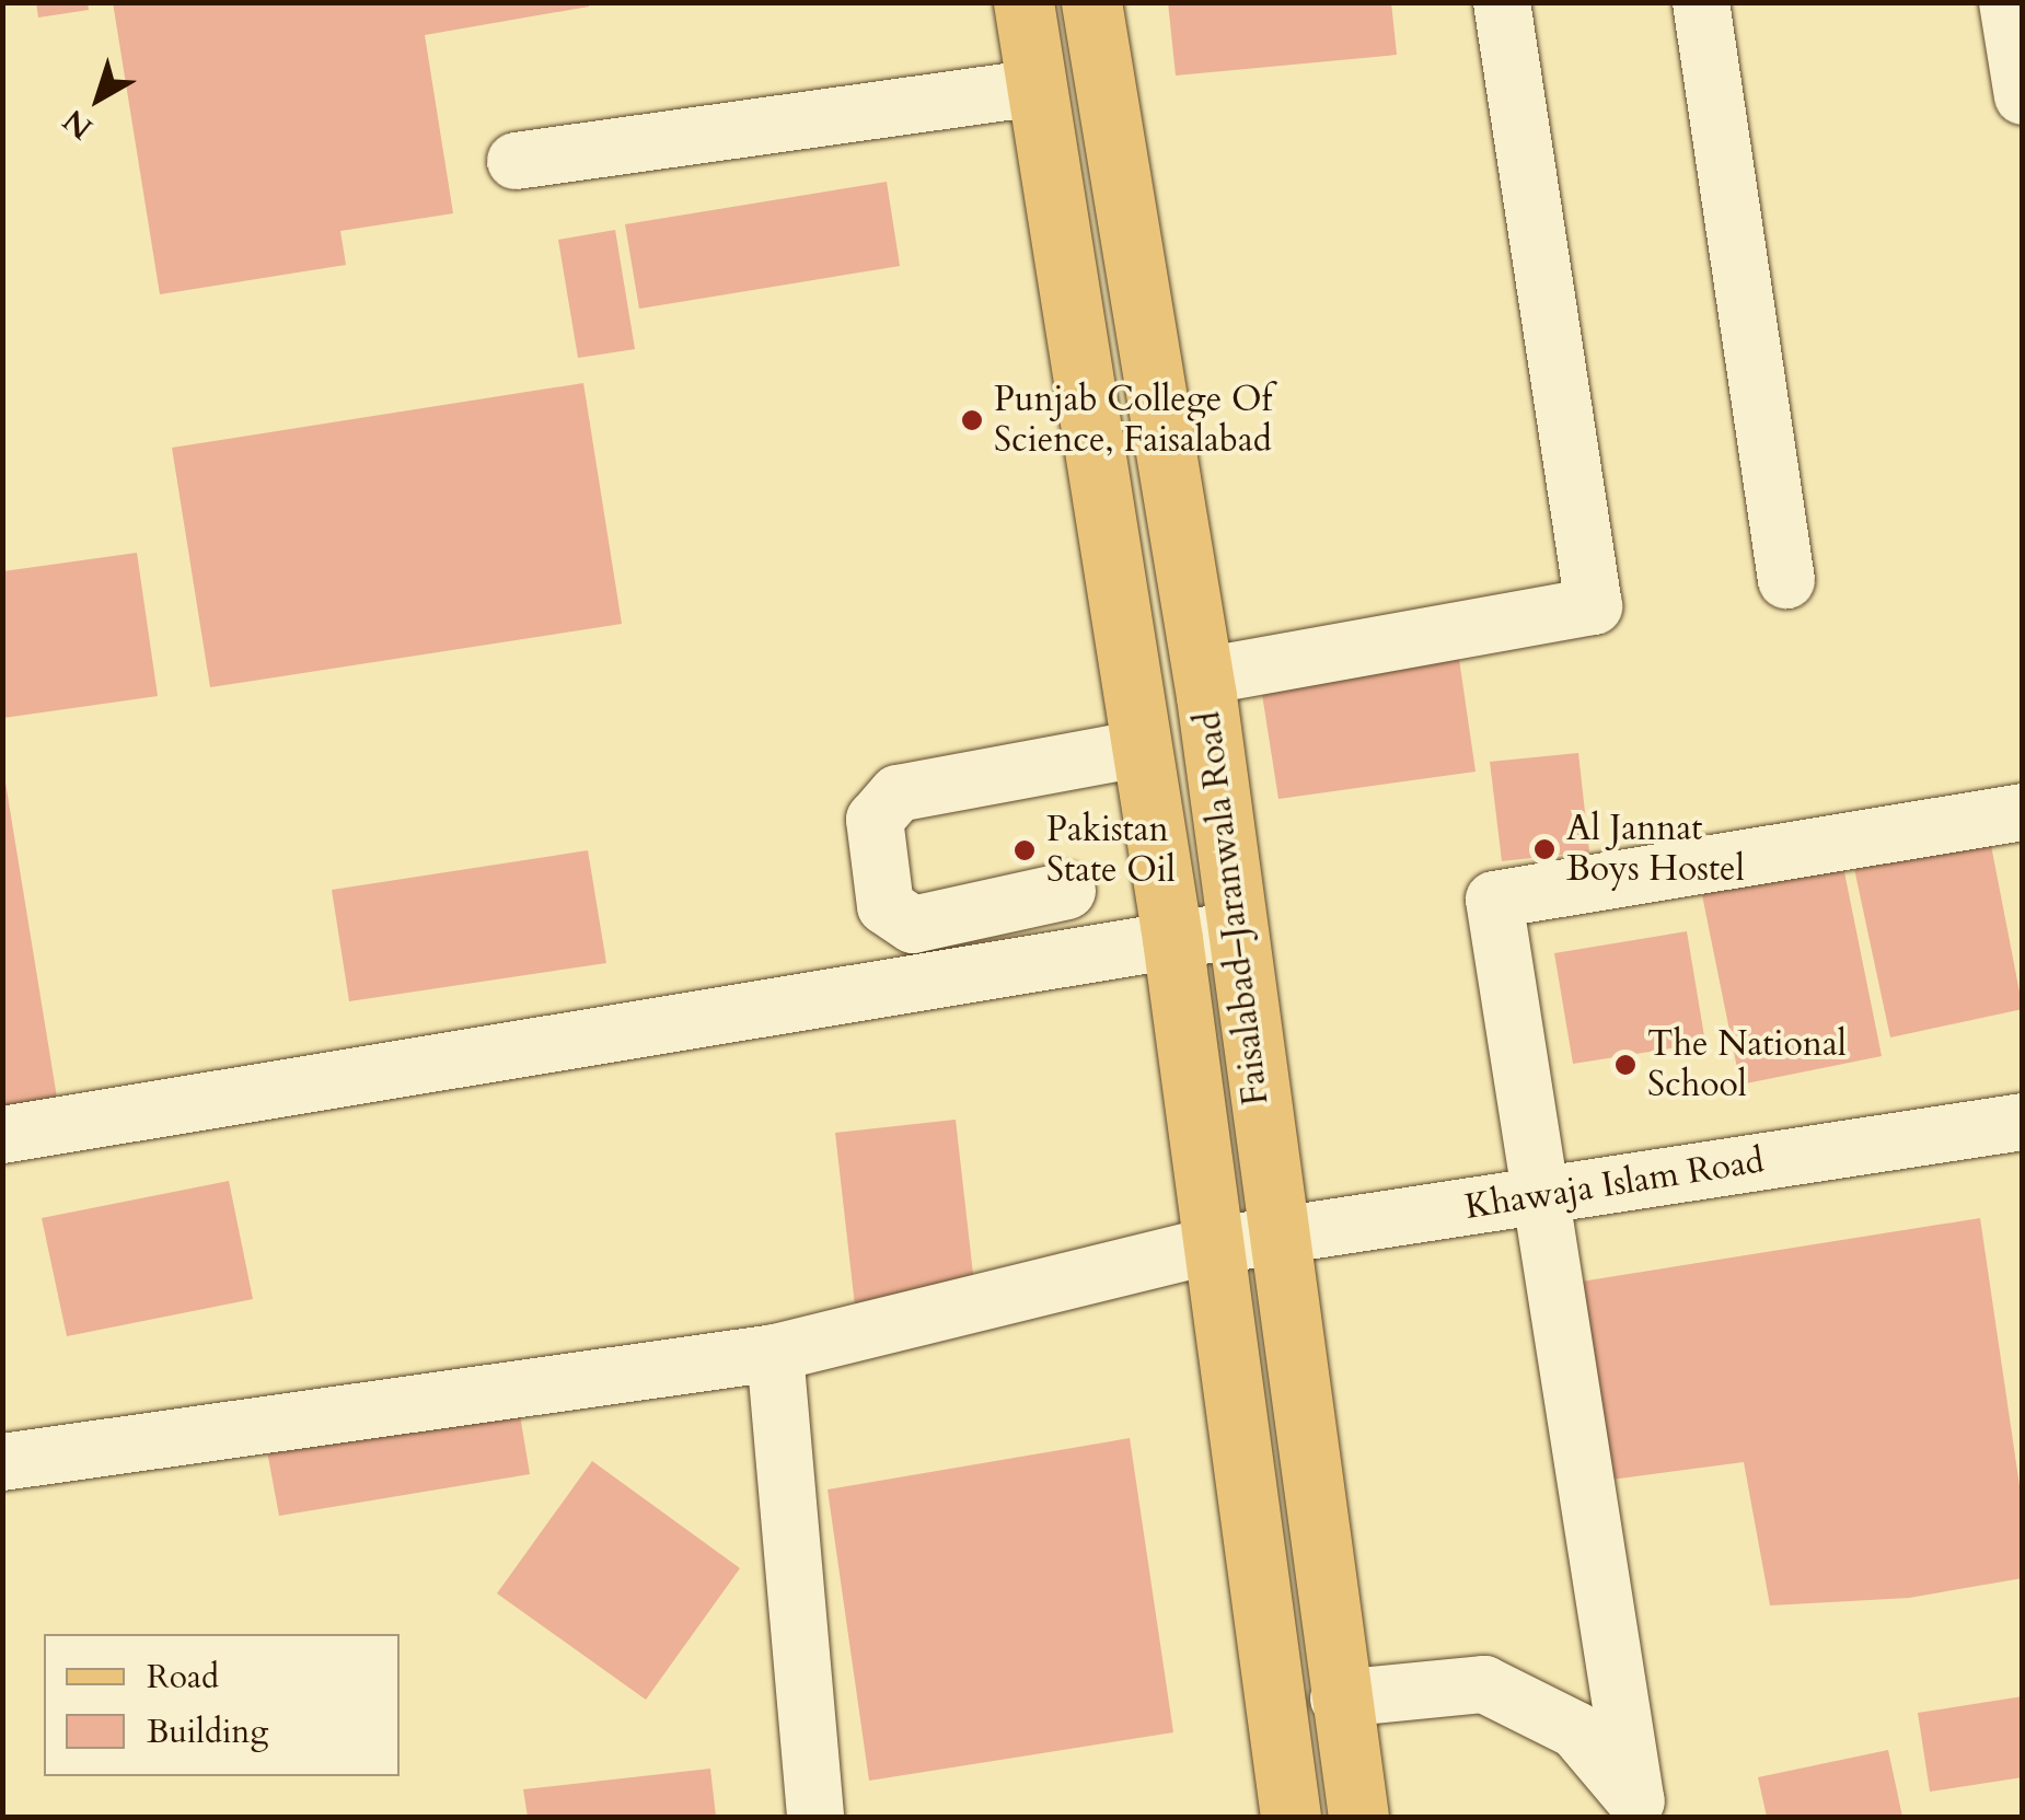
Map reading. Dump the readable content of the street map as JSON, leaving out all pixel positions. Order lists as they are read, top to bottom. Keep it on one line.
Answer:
{"streets":{"main road":["Faisalabad–Jaranwala Road"],"street":["Khawaja Islam Road"]},"crossings":[["Faisalabad–Jaranwala Road","Khawaja Islam Road"]],"places":["Punjab College Of Science, Faisalabad","Al Jannat Boys Hostel","Pakistan State Oil","The National School"],"legend":["Road","Building"],"north":"bottom left"}
